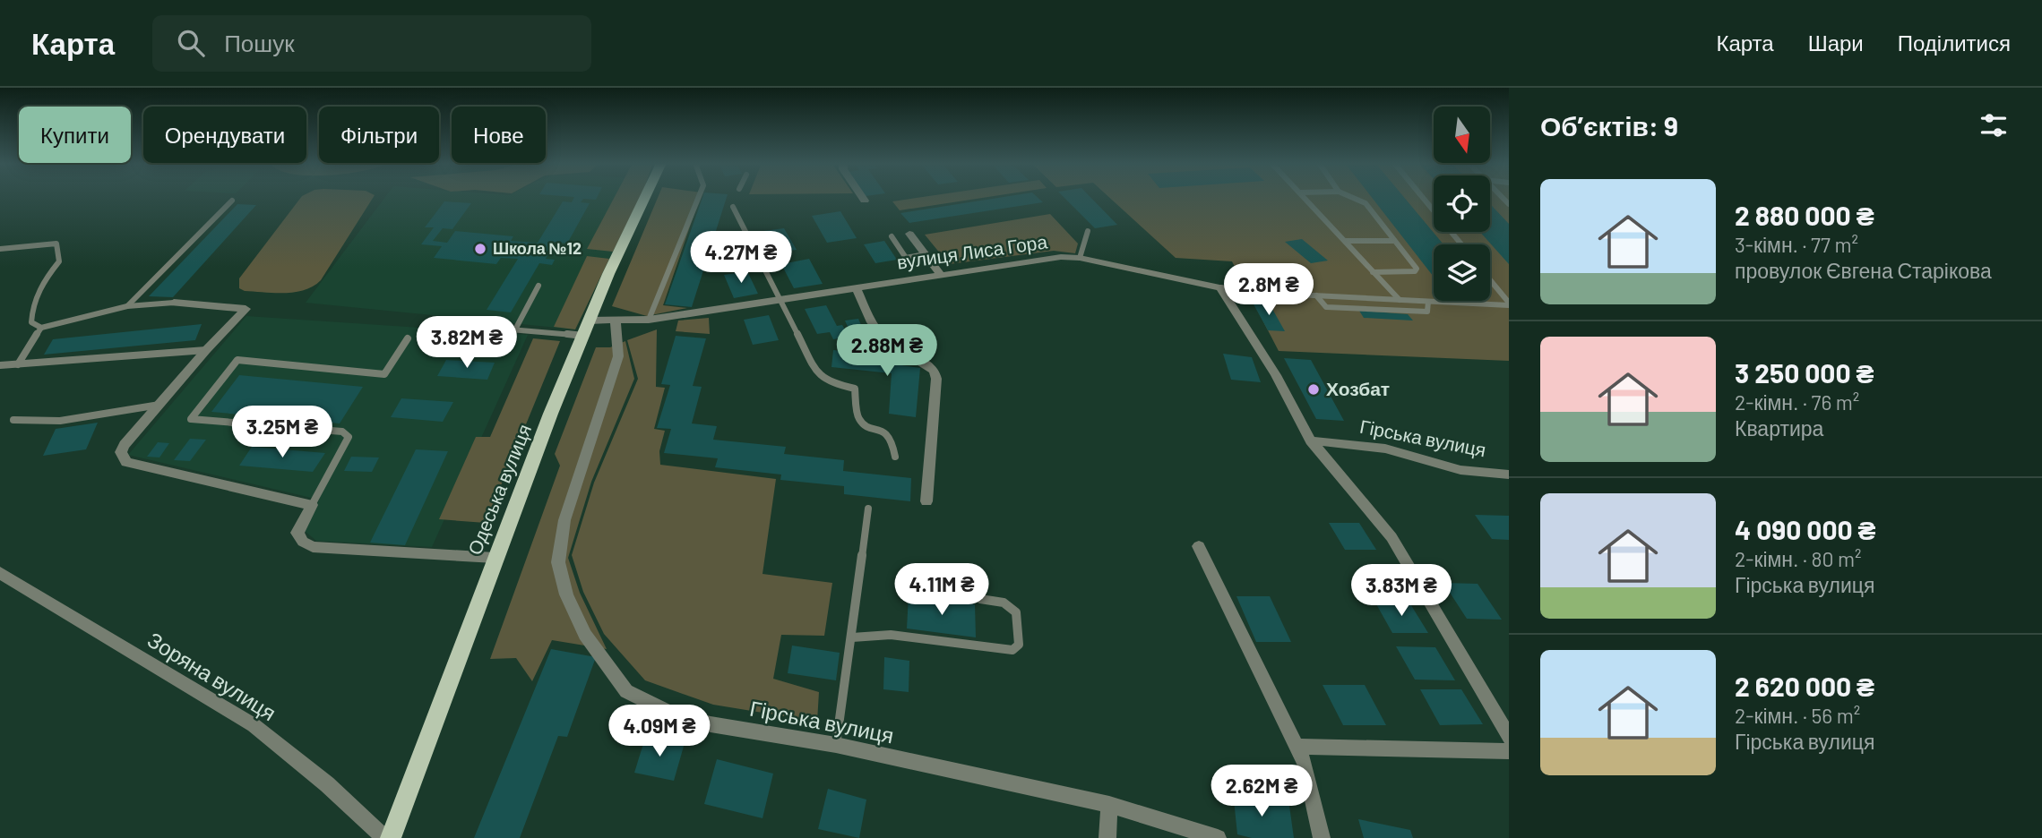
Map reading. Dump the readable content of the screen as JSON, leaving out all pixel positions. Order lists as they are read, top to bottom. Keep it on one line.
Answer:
{"streets":{"main road":["Одеська вулиця"],"street":["вулиця Лиса Гора","Гірська вулиця","Зоряна вулиця"]},"crossings":[["вулиця Лиса Гора","Гірська вулиця"],["вулиця Лиса Гора","Одеська вулиця"]],"places":["Школа №12","Хозбат"],"north":"bottom","page":{"header":"Карта","search":"Пошук","nav":["Карта","Шари","Поділитися"],"heading":"Об’єктів: 9","chip":["Купити","Орендувати","Фільтри","Нове"],"list":[{"name":"2 880 000 ₴","note":"3-кімн. · 77 m² · провулок Євгена Старікова"},{"name":"3 250 000 ₴","note":"2-кімн. · 76 m² · Квартира"},{"name":"4 090 000 ₴","note":"2-кімн. · 80 m² · Гірська вулиця"},{"name":"2 620 000 ₴","note":"2-кімн. · 56 m² · Гірська вулиця"}],"price":["4.27M ₴","2.8M ₴","3.82M ₴","2.88M ₴","3.25M ₴","4.11M ₴","3.83M ₴","4.09M ₴","2.62M ₴"]}}
